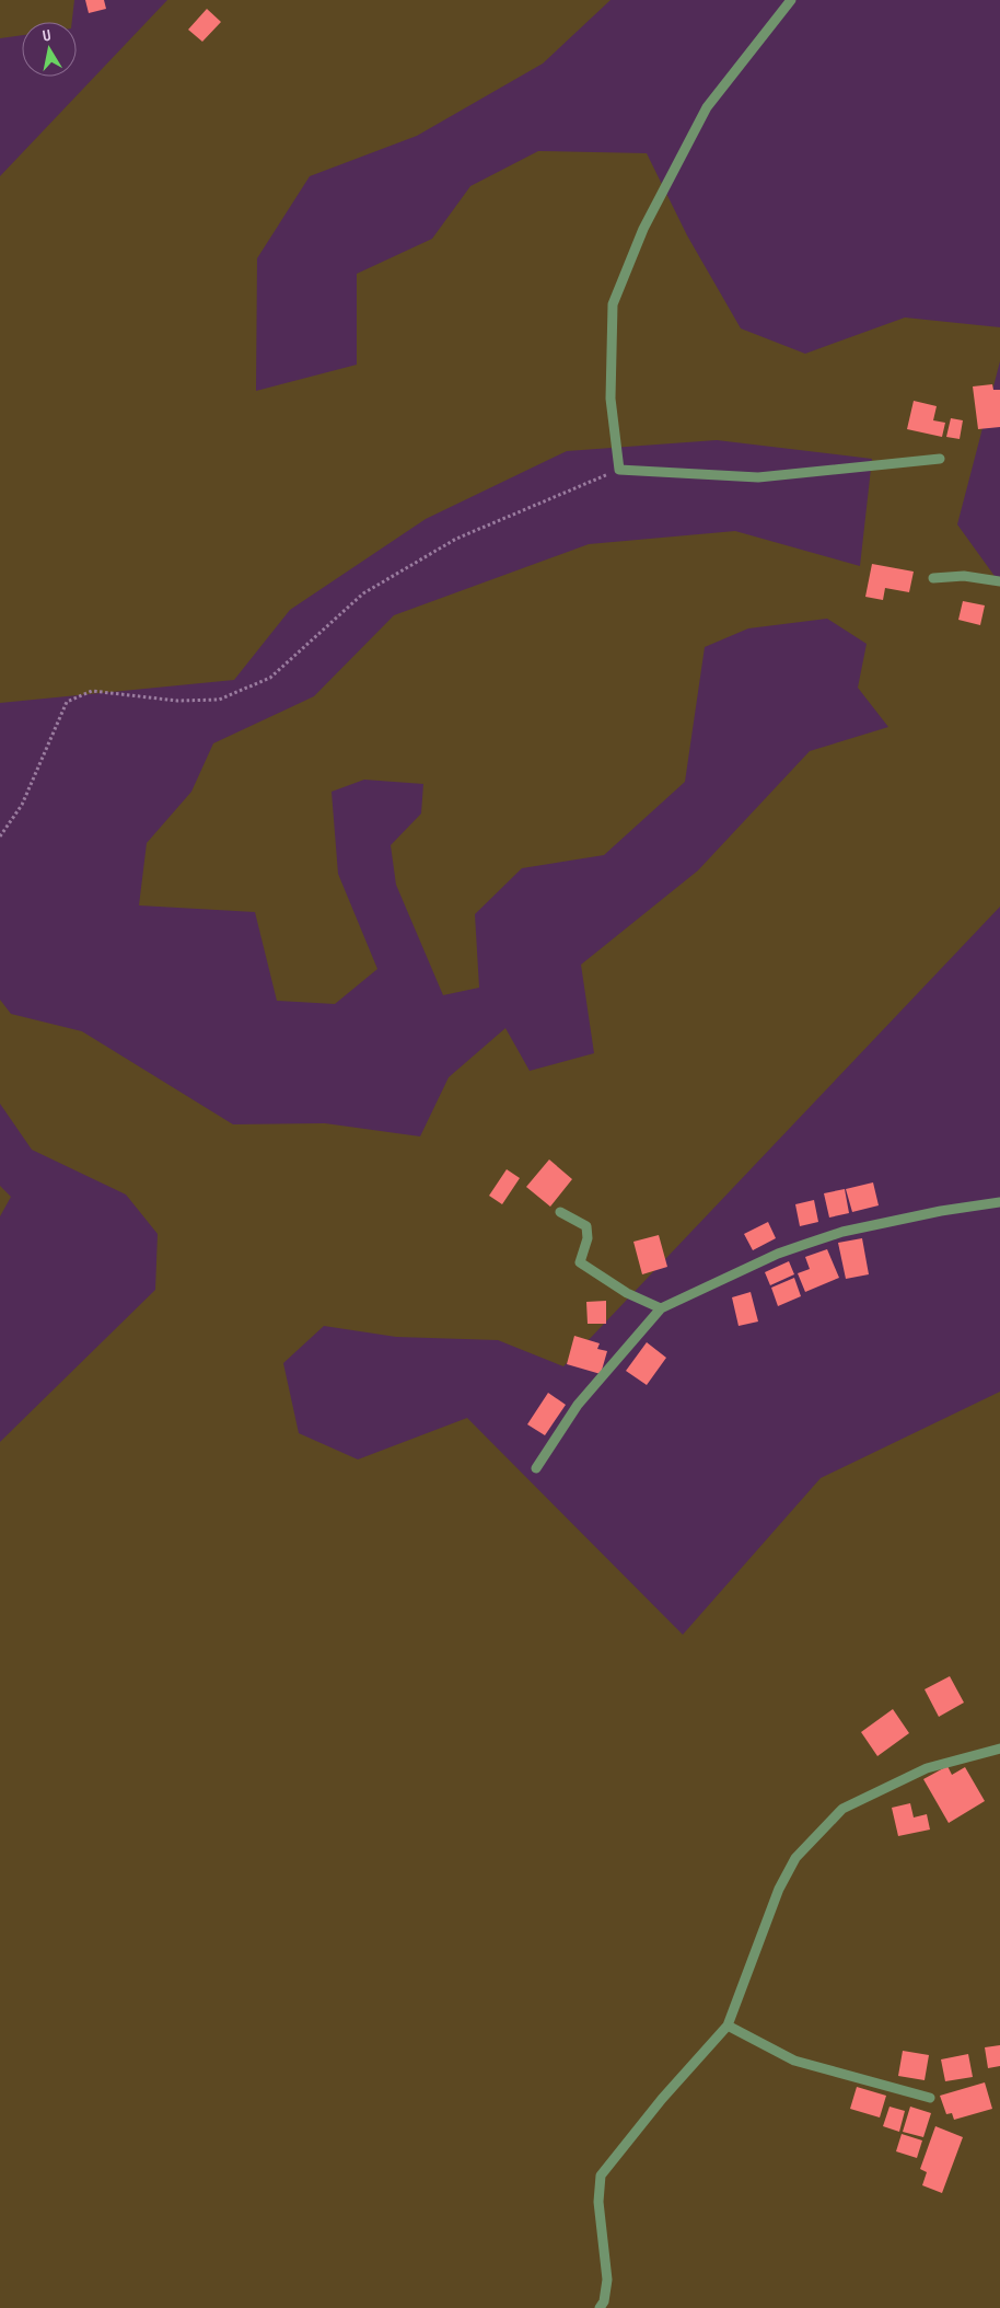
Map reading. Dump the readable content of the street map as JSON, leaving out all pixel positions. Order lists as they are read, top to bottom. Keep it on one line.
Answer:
{"north":"top"}
